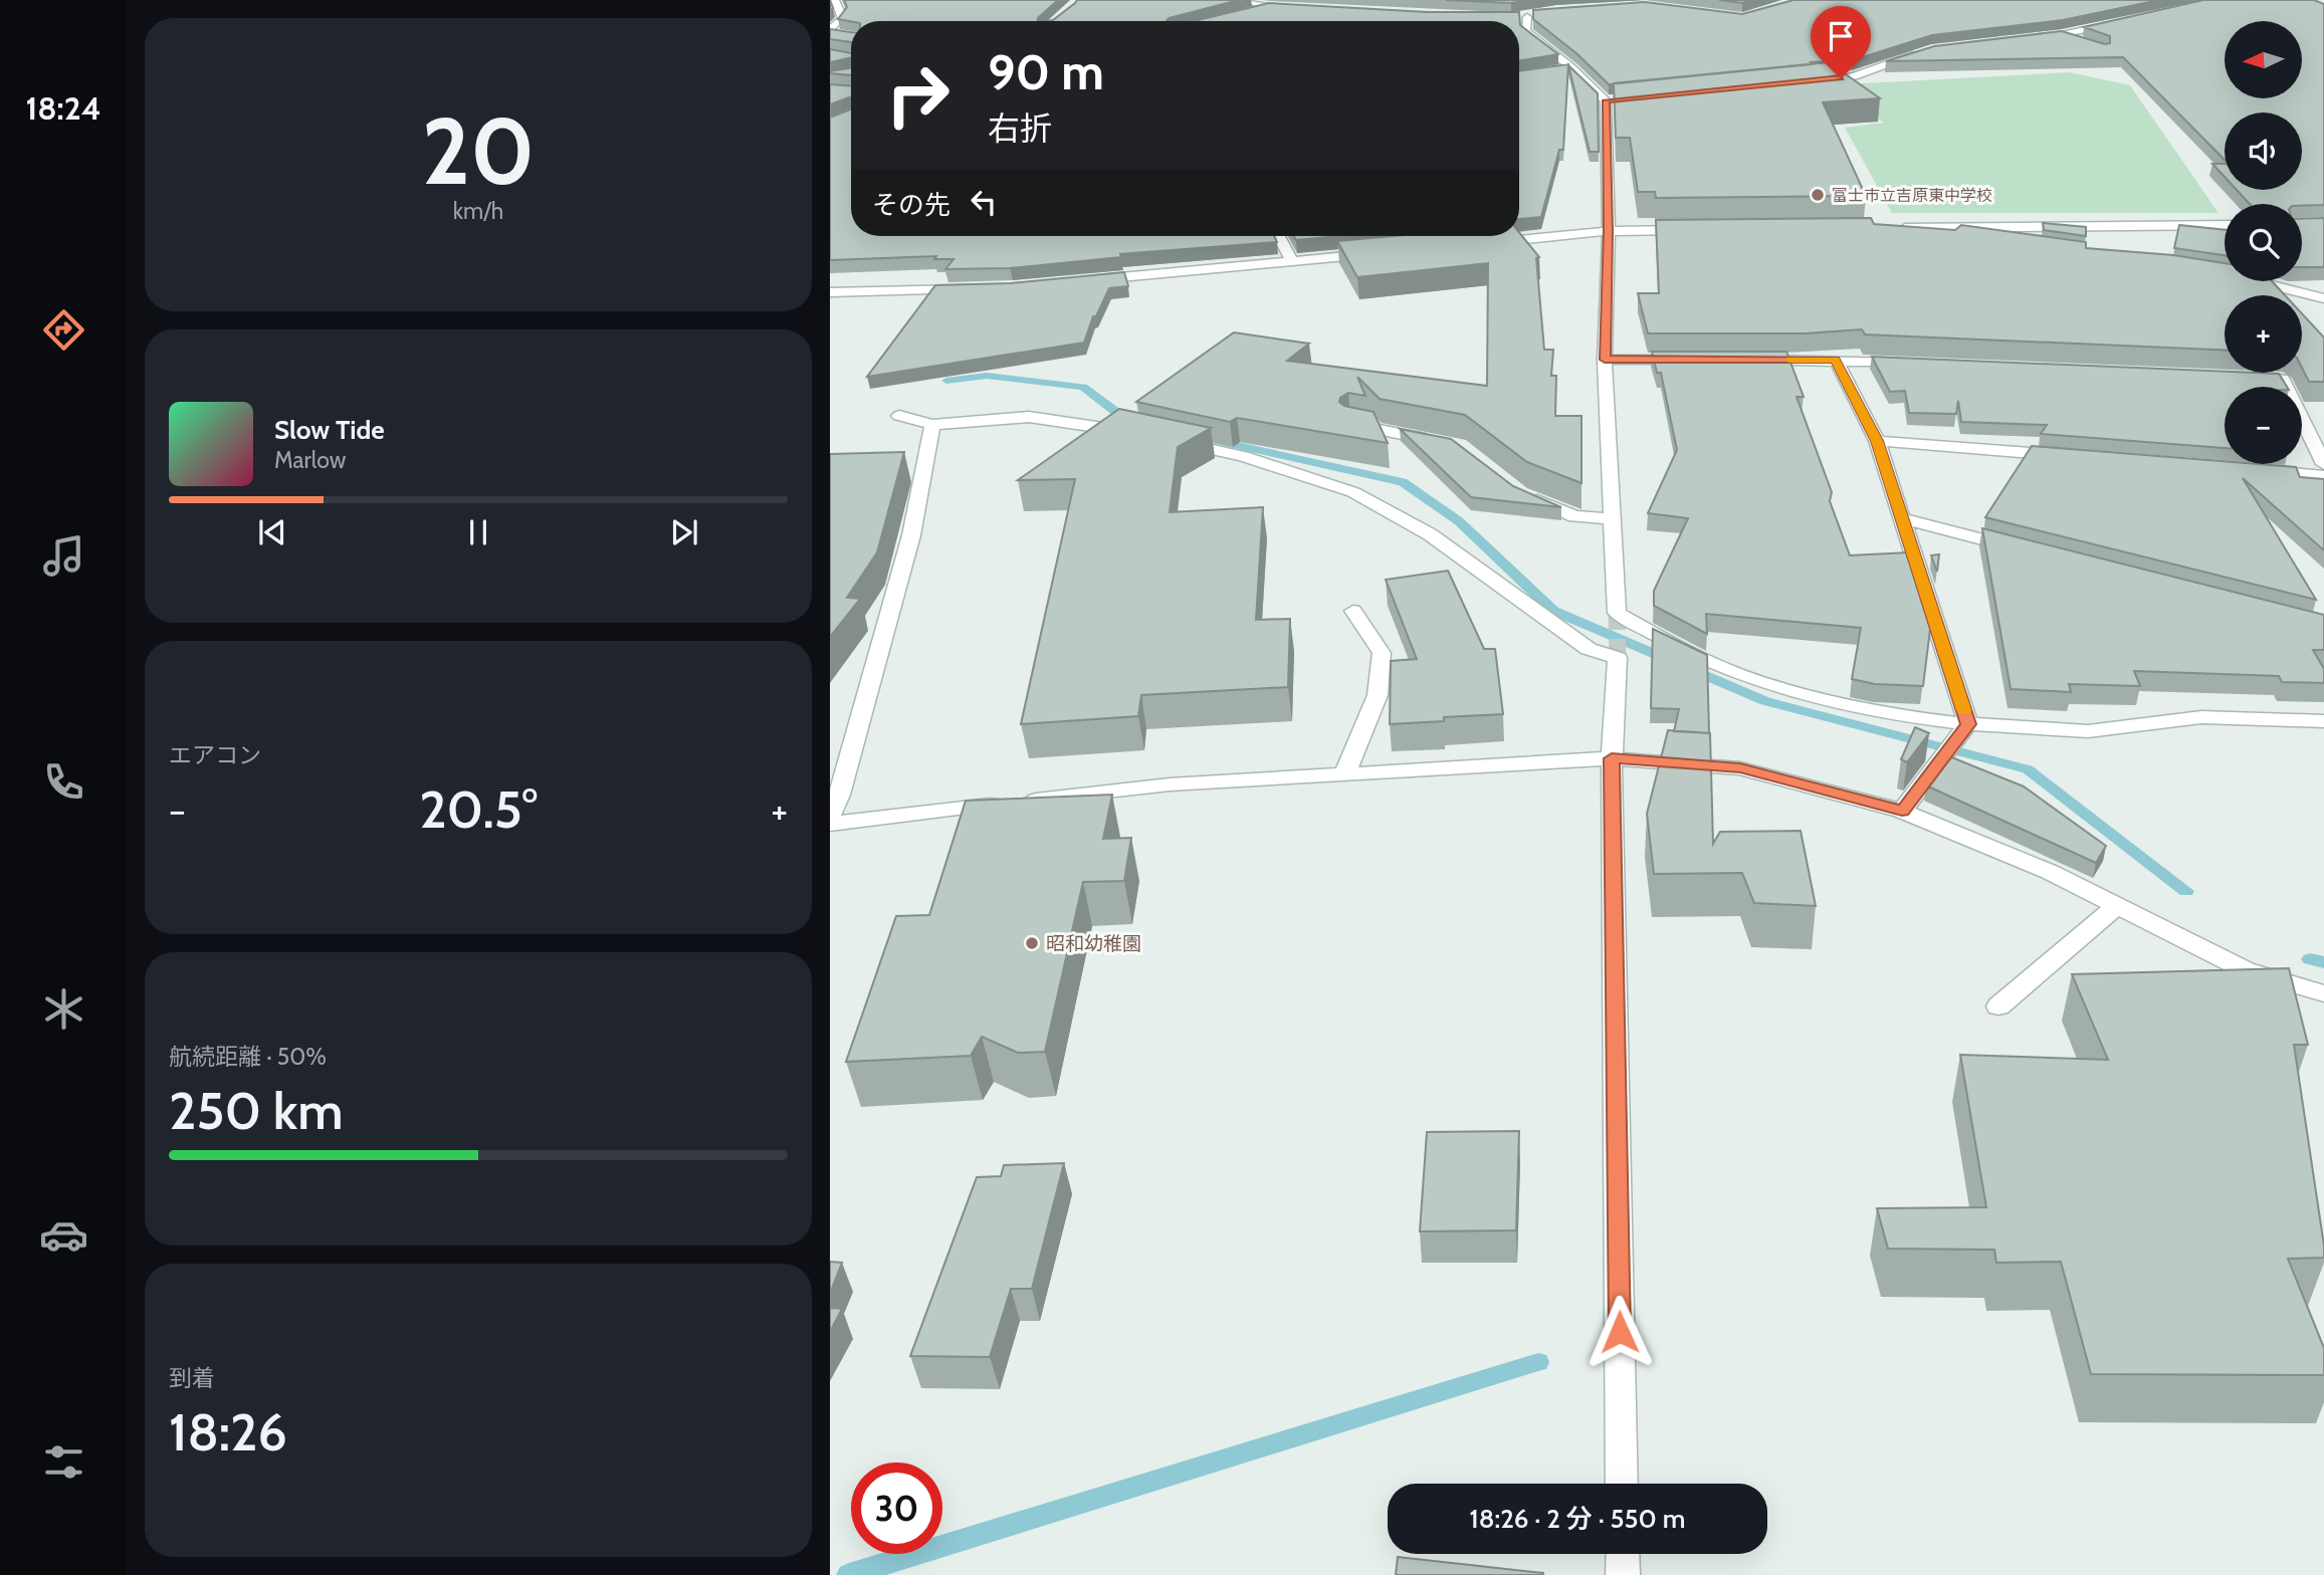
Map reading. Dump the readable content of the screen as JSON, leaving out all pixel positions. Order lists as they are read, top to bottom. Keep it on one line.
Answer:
{"places":["富士市立吉原東中学校","昭和幼稚園"],"north":"left","page":{"tabs":"18:24","tile":[["20","km/h"],"エアコン",["航続距離 · 50%","250 km"],["到着","18:26"]],"map_buttons":["+","−"],"turn":["90 m","右折"],"then":"その先","song":["Slow Tide","Marlow"],"heat":["−","20.5°","+"],"limit":"30","trip":"18:26 · 2 分 · 550 m"}}
